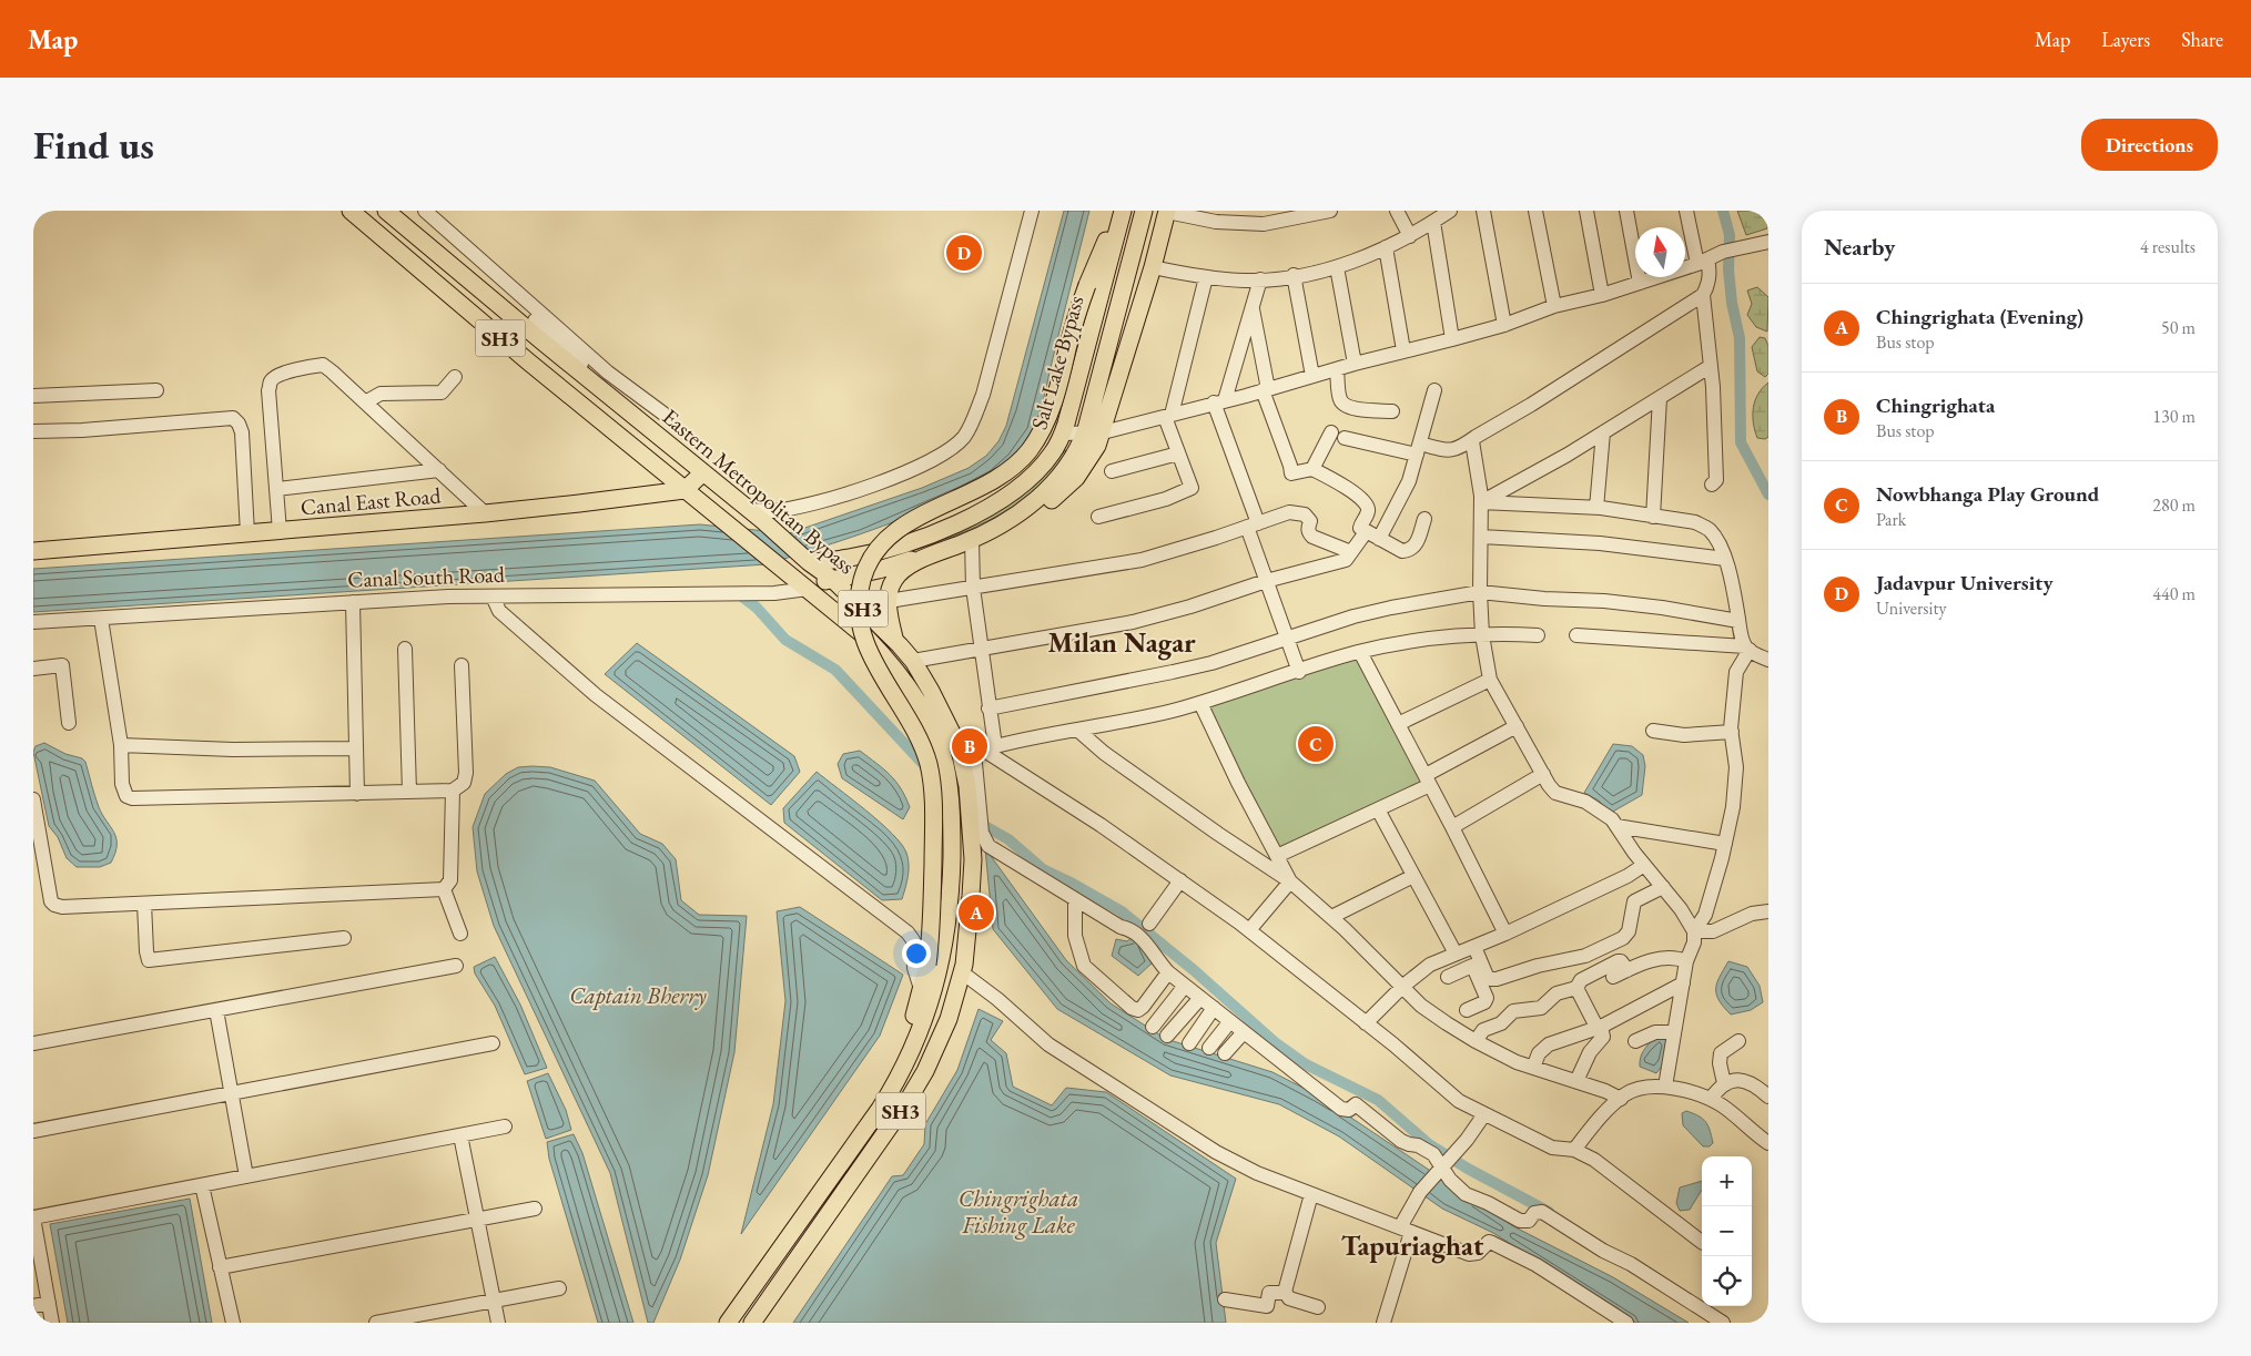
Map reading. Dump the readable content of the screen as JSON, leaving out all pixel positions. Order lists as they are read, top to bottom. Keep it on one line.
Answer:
{"streets":{"main road":["SH3","Salt Lake Bypass","Eastern Metropolitan Bypass","Canal East Road"],"street":["Canal South Road"]},"crossings":[["Salt Lake Bypass","Eastern Metropolitan Bypass"],["Eastern Metropolitan Bypass","Canal East Road"],["Eastern Metropolitan Bypass","Canal South Road"]],"districts":["Milan Nagar","Tapuriaghat"],"water":["Captain Bherry","Chingrighata Fishing Lake"],"north":"top","page":{"header":"Map","nav":["Map","Layers","Share"],"buttons":"Directions","title":"Find us","heading":["Nearby","4 results"],"pins":["D","C","B","A"],"list":[{"mark":"A","name":"Chingrighata (Evening)","note":"Bus stop","value":"50 m"},{"mark":"B","name":"Chingrighata","note":"Bus stop","value":"130 m"},{"mark":"C","name":"Nowbhanga Play Ground","note":"Park","value":"280 m"},{"mark":"D","name":"Jadavpur University","note":"University","value":"440 m"}],"map_buttons":["+","−"]}}
